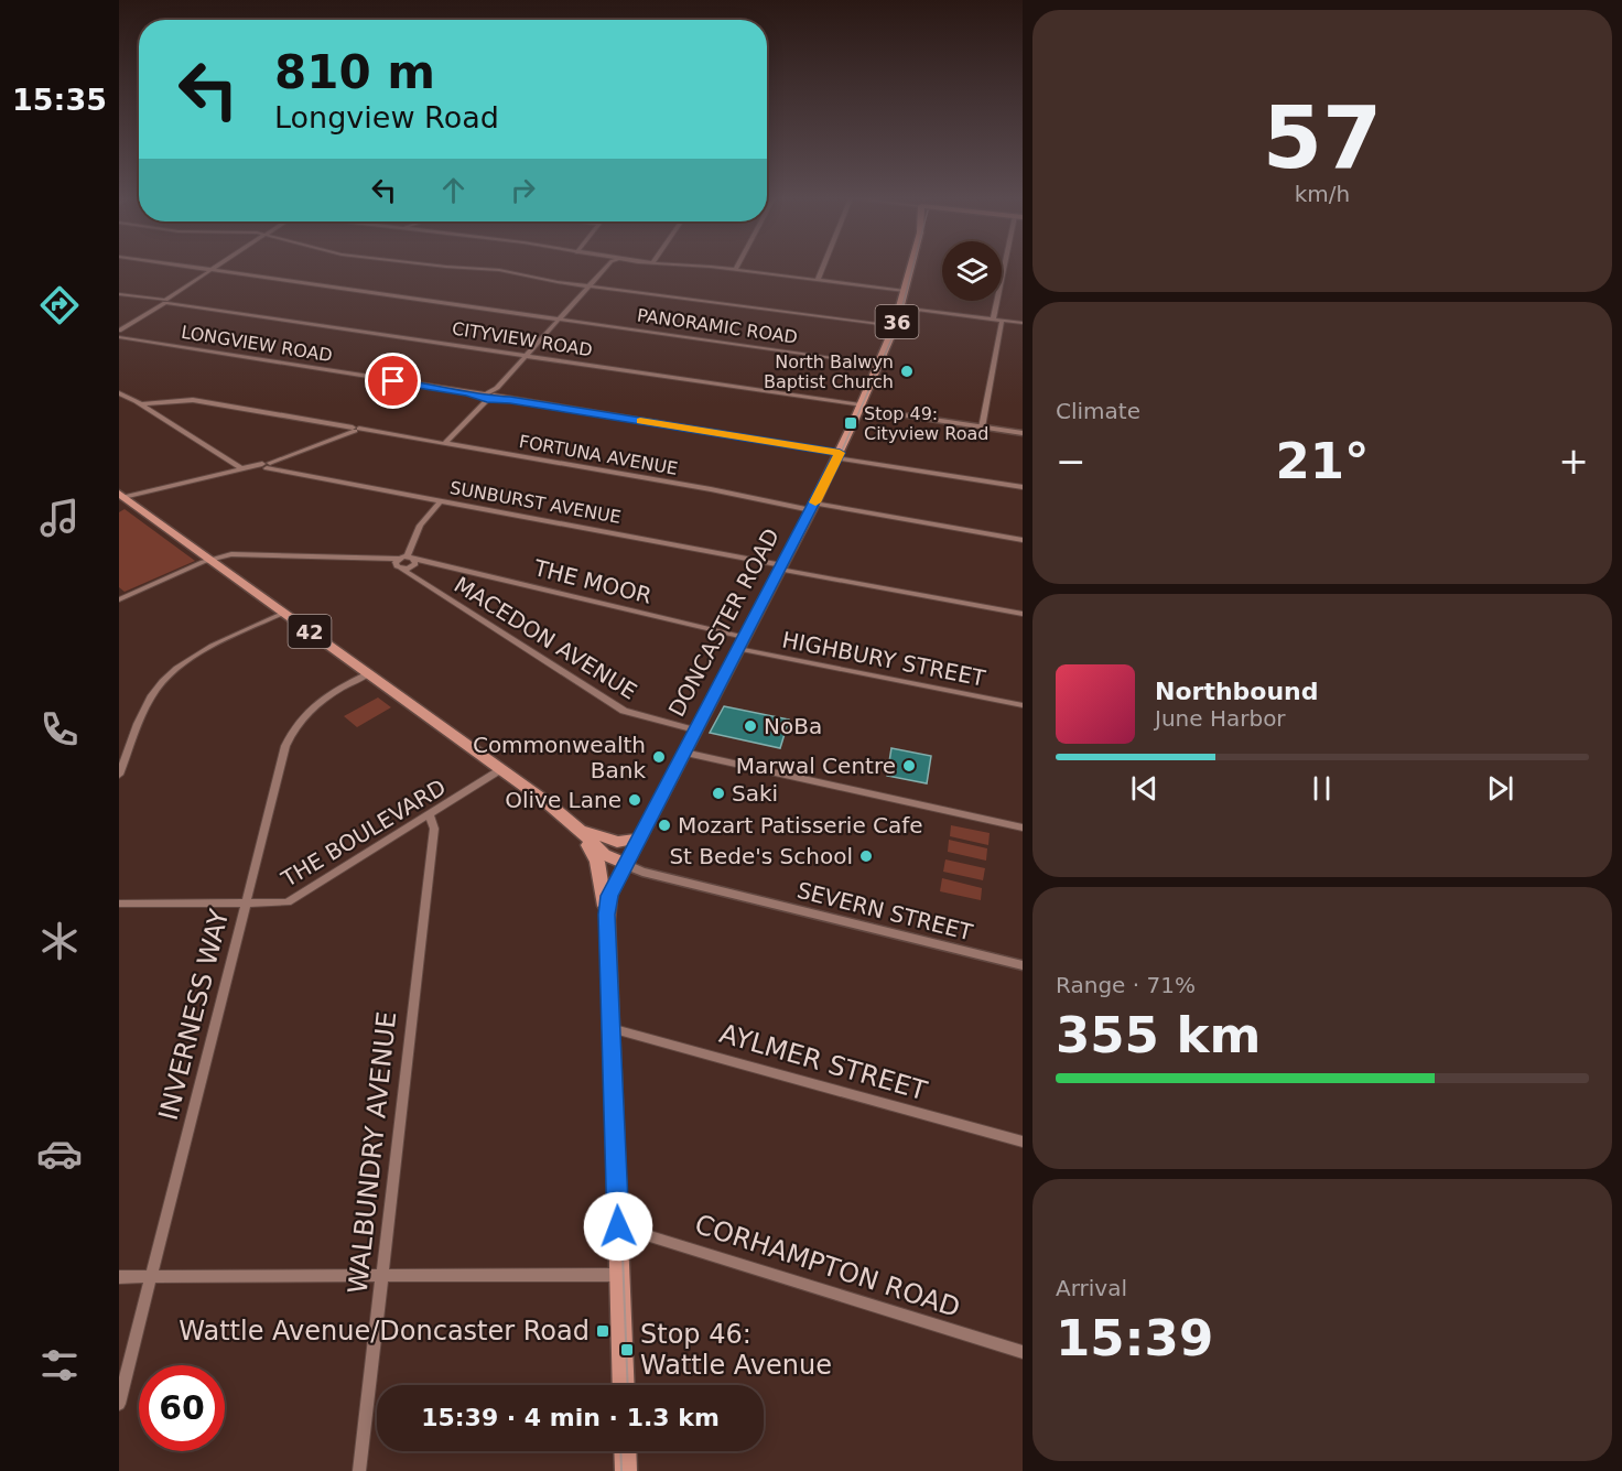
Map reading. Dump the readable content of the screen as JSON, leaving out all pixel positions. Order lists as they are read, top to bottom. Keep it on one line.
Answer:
{"streets":{"main road":["36","DONCASTER ROAD","42"],"street":["PANORAMIC ROAD","CITYVIEW ROAD","LONGVIEW ROAD","FORTUNA AVENUE","SUNBURST AVENUE","THE MOOR","MACEDON AVENUE","HIGHBURY STREET","THE BOULEVARD","SEVERN STREET","INVERNESS WAY","AYLMER STREET","WALBUNDRY AVENUE","CORHAMPTON ROAD"]},"crossings":[["PANORAMIC ROAD","DONCASTER ROAD"],["CITYVIEW ROAD","DONCASTER ROAD"],["LONGVIEW ROAD","DONCASTER ROAD"],["FORTUNA AVENUE","DONCASTER ROAD"],["SUNBURST AVENUE","DONCASTER ROAD"],["THE MOOR","DONCASTER ROAD"],["THE MOOR","MACEDON AVENUE"],["DONCASTER ROAD","42"],["DONCASTER ROAD","MACEDON AVENUE"],["DONCASTER ROAD","HIGHBURY STREET"],["DONCASTER ROAD","SEVERN STREET"],["DONCASTER ROAD","AYLMER STREET"],["DONCASTER ROAD","CORHAMPTON ROAD"],["42","MACEDON AVENUE"],["42","THE BOULEVARD"],["42","SEVERN STREET"],["42","INVERNESS WAY"],["THE BOULEVARD","INVERNESS WAY"],["THE BOULEVARD","WALBUNDRY AVENUE"]],"places":{"other":["North Balwyn Baptist Church","NoBa","Commonwealth Bank","Marwal Centre","Saki","Olive Lane","Mozart Patisserie Cafe","St Bede's School"],"transit":["Stop 49: Cityview Road","Wattle Avenue/Doncaster Road","Stop 46: Wattle Avenue"]},"page":{"tabs":"15:35","tile":[["57","km/h"],"Climate",["Range · 71%","355 km"],["Arrival","15:39"]],"turn":["810 m","Longview Road"],"heat":["−","21°","+"],"song":["Northbound","June Harbor"],"limit":"60","trip":"15:39 · 4 min · 1.3 km"}}
